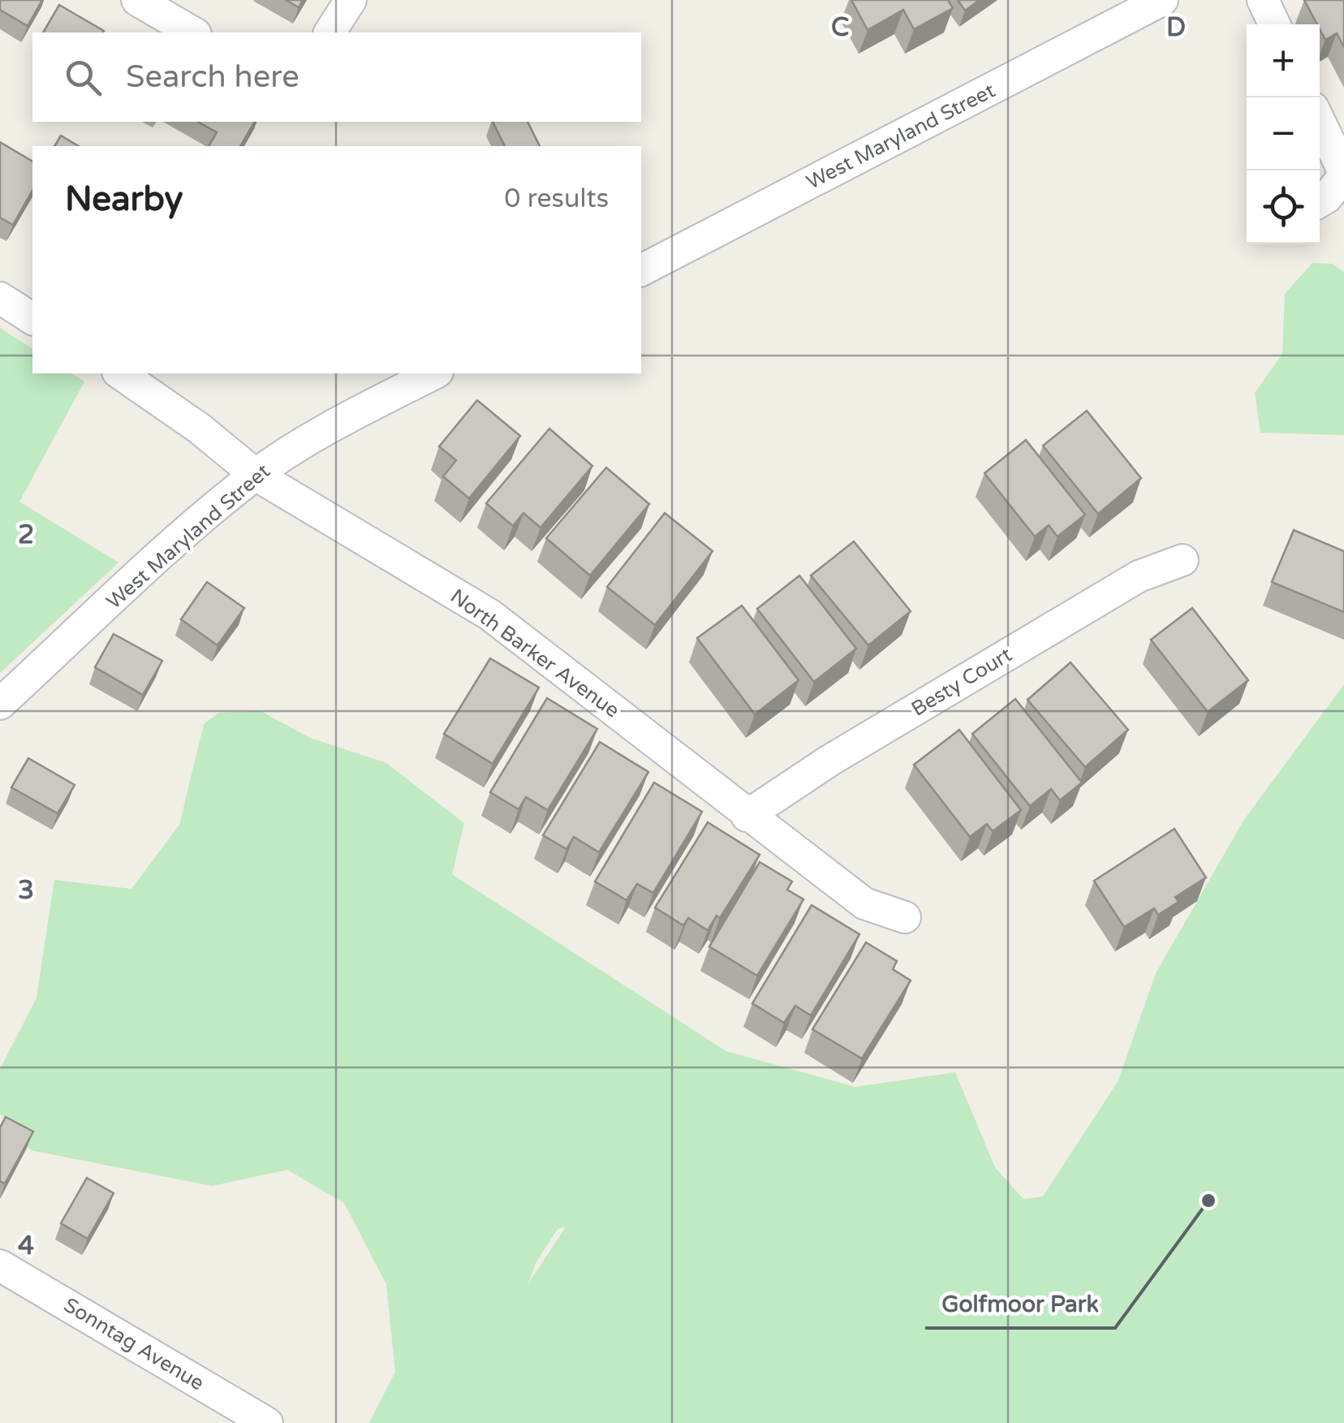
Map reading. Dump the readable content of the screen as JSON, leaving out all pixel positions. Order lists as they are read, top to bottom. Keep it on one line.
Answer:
{"streets":{"street":["West Maryland Street","North Barker Avenue","Besty Court","Sonntag Avenue"]},"crossings":[["West Maryland Street","North Barker Avenue"],["North Barker Avenue","Besty Court"]],"places":["Golfmoor Park"],"page":{"map_buttons":["+","−"],"search":"Search here","heading":["Nearby","0 results"]},"grid":{"columns":["C","D"],"rows":["2","3","4"]}}
